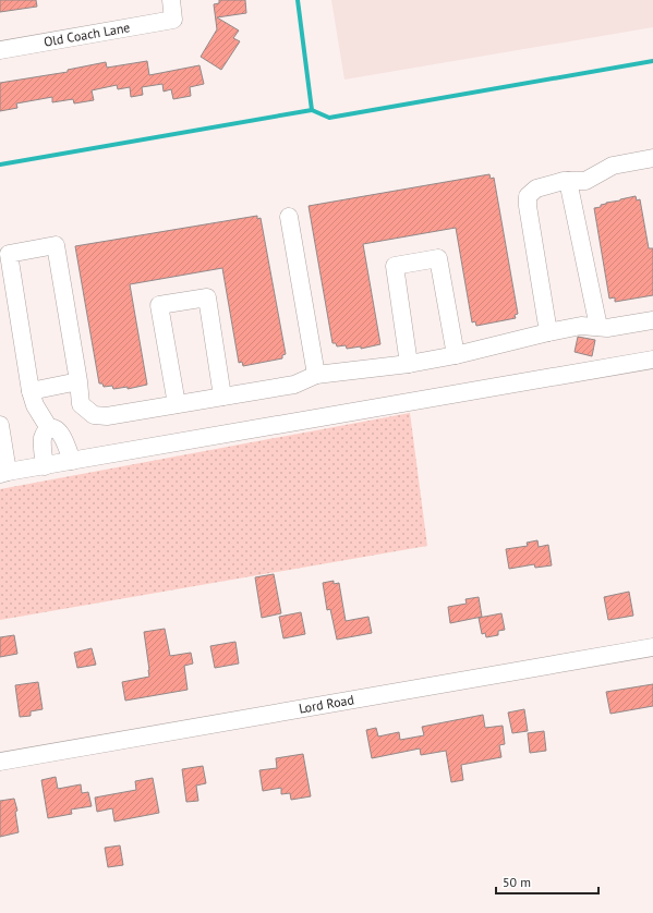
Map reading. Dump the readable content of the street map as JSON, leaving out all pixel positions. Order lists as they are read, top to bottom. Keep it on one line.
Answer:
{"streets":{"street":["Old Coach Lane","Lord Road"]},"scale_bar":"50 m"}
